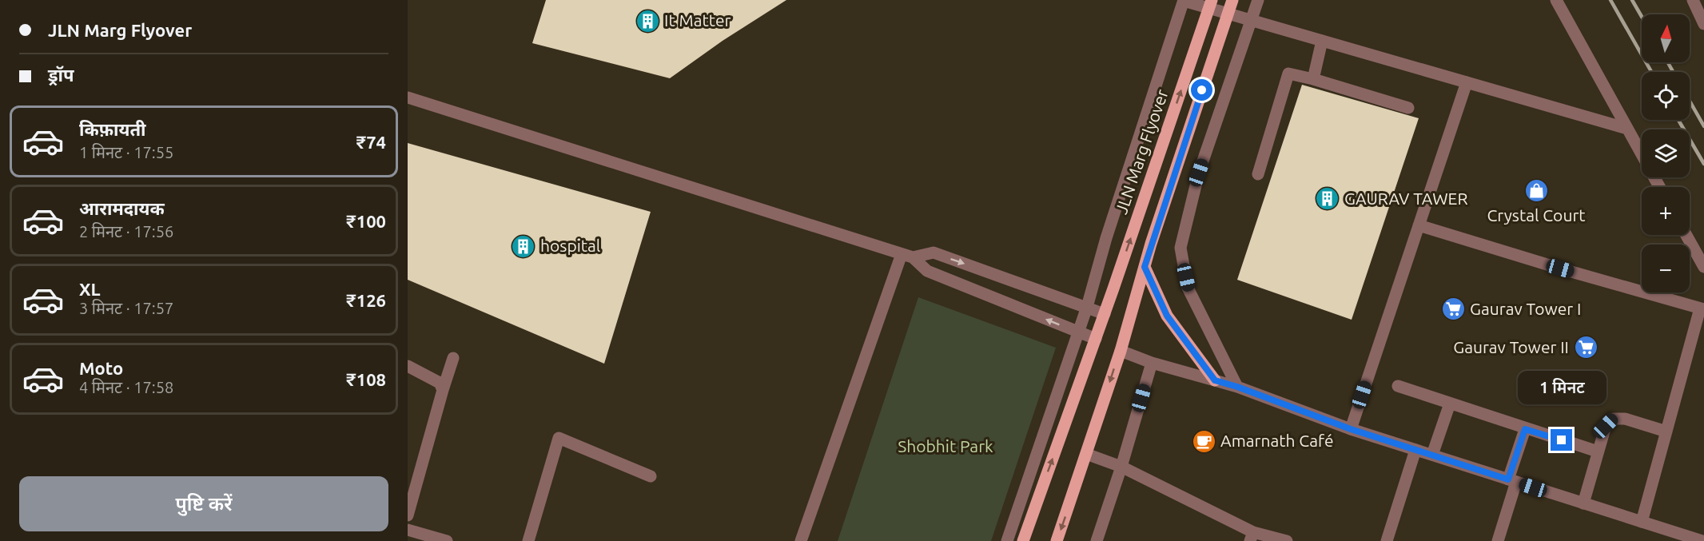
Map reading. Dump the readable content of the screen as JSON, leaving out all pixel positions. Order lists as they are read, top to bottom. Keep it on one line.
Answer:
{"streets":{"main road":["JLN Marg Flyover"]},"parks":["Shobhit Park"],"places":{"building":["It Matter","GAURAV TAWER","hospital"],"shop":["Crystal Court"],"supermarket":["Gaurav Tower I","Gaurav Tower II"],"cafe":["Amarnath Café"]},"north":"top","page":{"banner":["JLN Marg Flyover","ड्रॉप"],"map_buttons":["+","−"],"list":[{"name":"किफ़ायती","note":"1 मिनट · 17:55","value":"₹74"},{"name":"आरामदायक","note":"2 मिनट · 17:56","value":"₹100"},{"name":"XL","note":"3 मिनट · 17:57","value":"₹126"},{"name":"Moto","note":"4 मिनट · 17:58","value":"₹108"}],"bubble":"1 मिनट","buttons":"पुष्टि करें"}}
